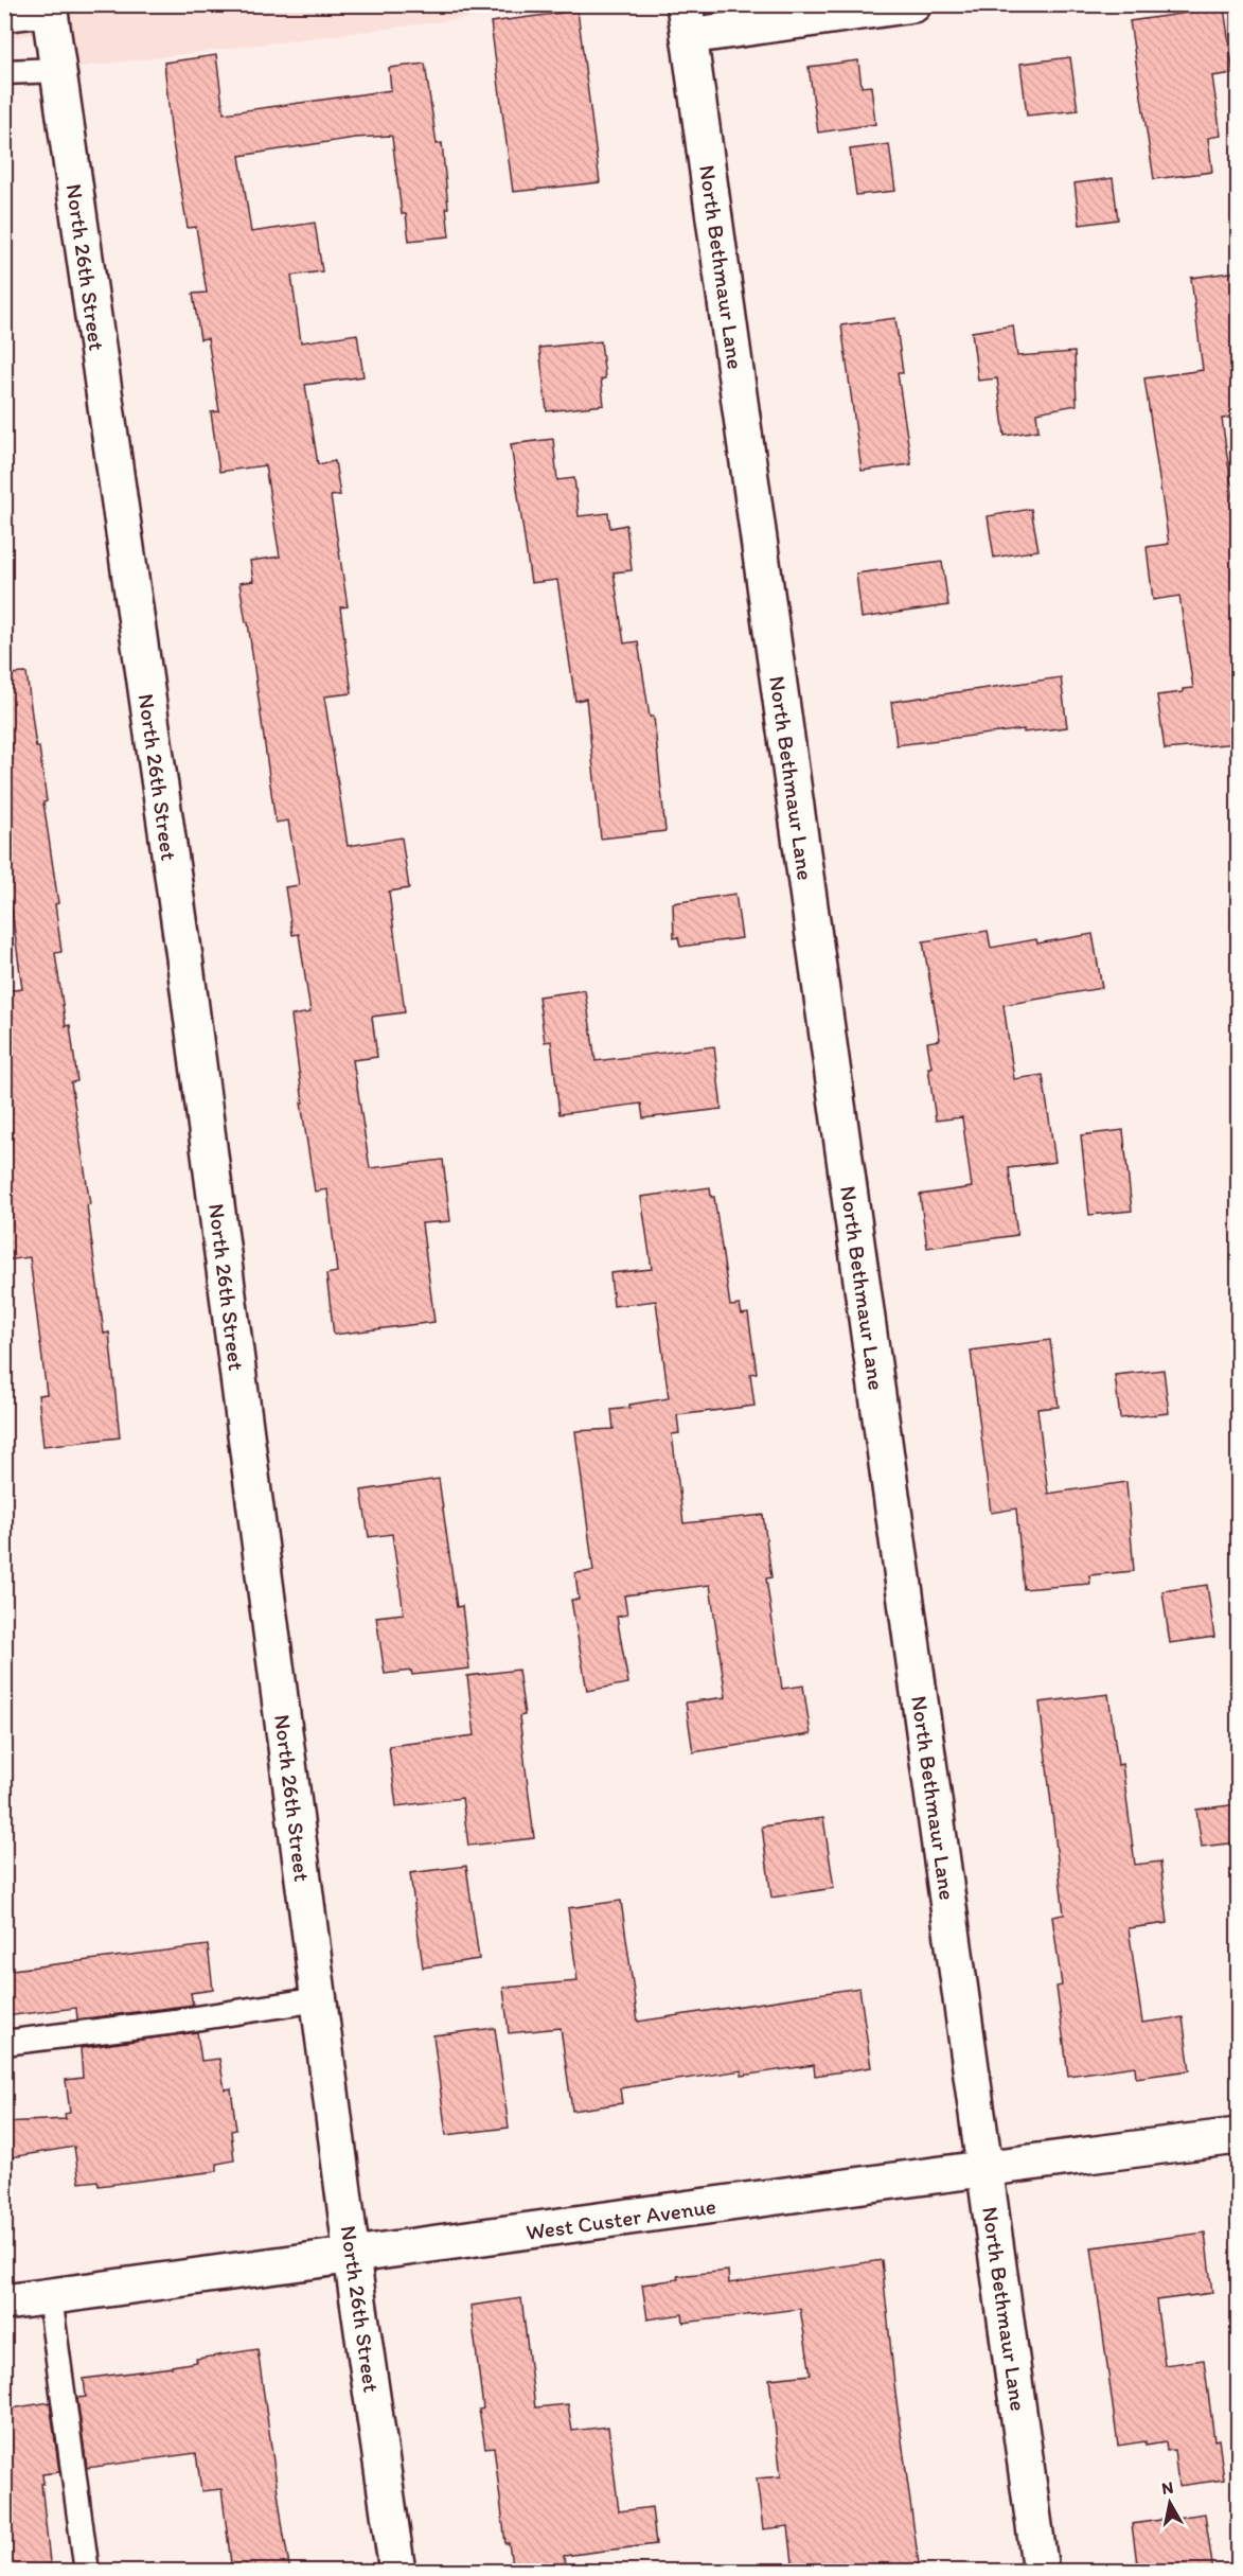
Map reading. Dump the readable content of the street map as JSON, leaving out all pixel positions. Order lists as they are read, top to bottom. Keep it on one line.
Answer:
{"streets":{"street":["North 26th Street","North Bethmaur Lane","West Custer Avenue"]},"crossings":[["North 26th Street","West Custer Avenue"],["North Bethmaur Lane","West Custer Avenue"]],"north":"top"}
